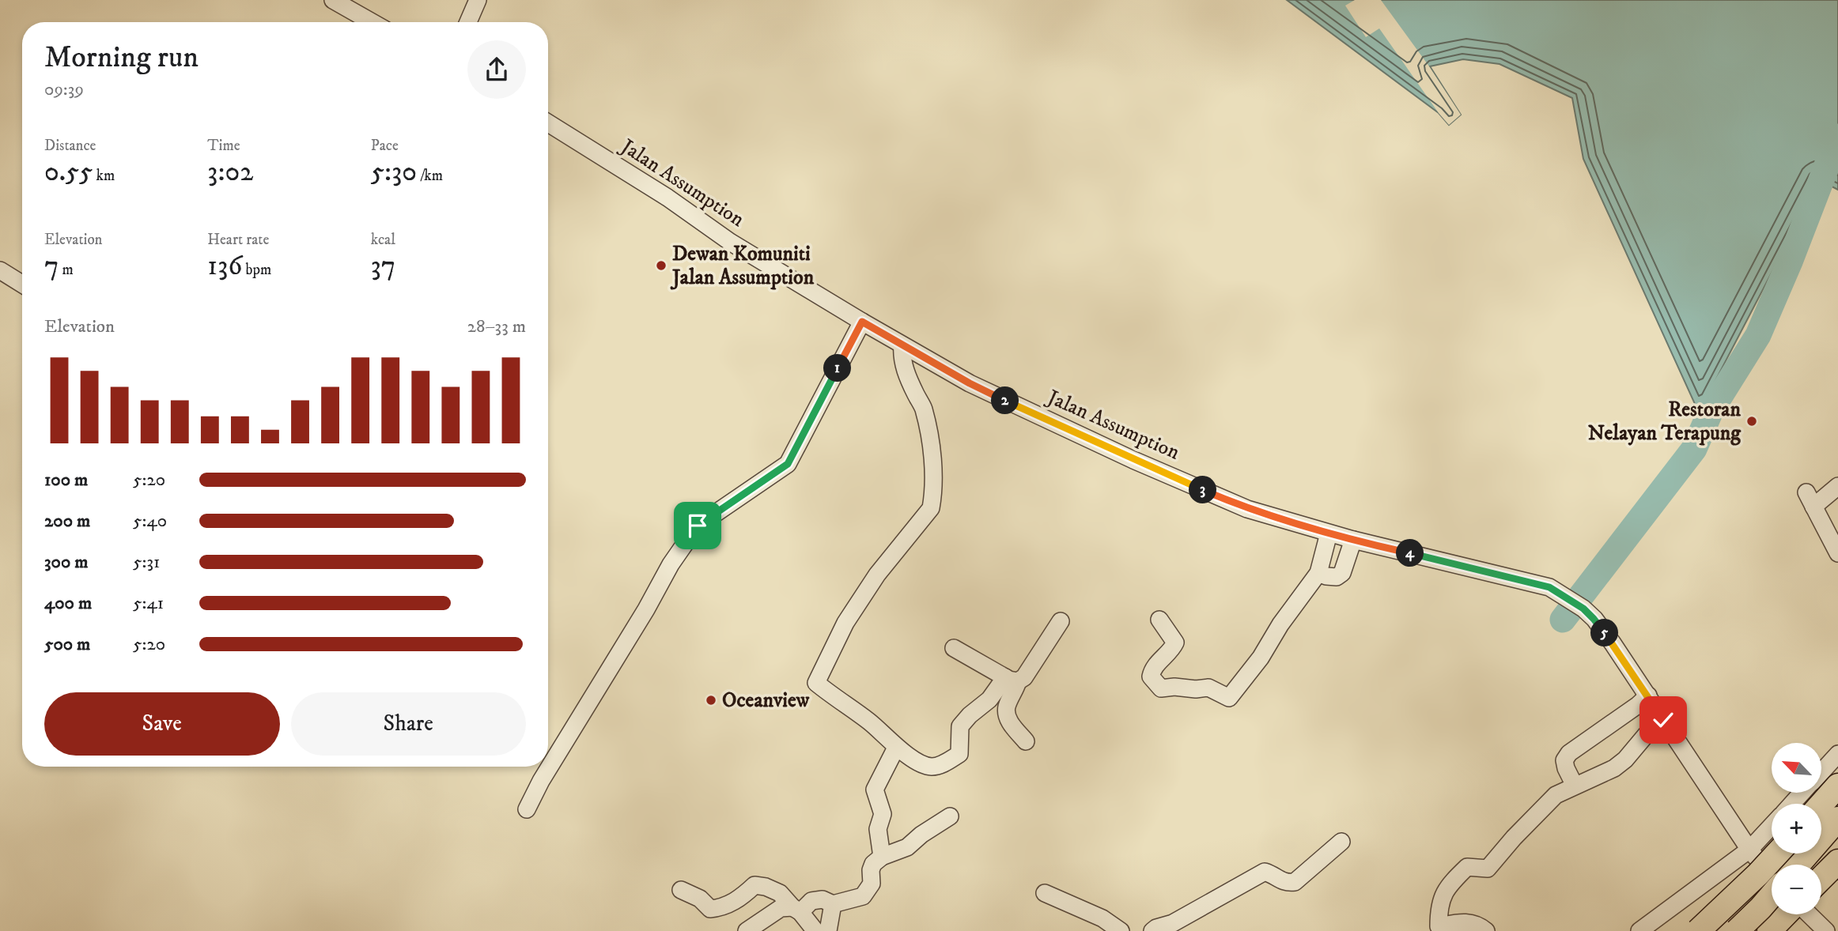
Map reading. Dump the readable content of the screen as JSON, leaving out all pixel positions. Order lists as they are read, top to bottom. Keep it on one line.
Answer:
{"streets":{"street":["Jalan Assumption"]},"places":["Dewan Komuniti Jalan Assumption","Restoran Nelayan Terapung","Oceanview"],"north":"top left","page":{"heading":["Morning run","09:39"],"stats":[["Distance","0.55 km"],["Time","3:02"],["Pace","5:30 /km"],["Elevation","7 m"],["Heart rate","136 bpm"],["kcal","37"]],"chart":["Elevation","28–33 m"],"pins":["1","2","3","4","5"],"list":[{"name":"100 m","note":"5:20"},{"name":"200 m","note":"5:40"},{"name":"300 m","note":"5:31"},{"name":"400 m","note":"5:41"},{"name":"500 m","note":"5:20"}],"buttons":["Save","Share"],"map_buttons":["+","−"]}}
